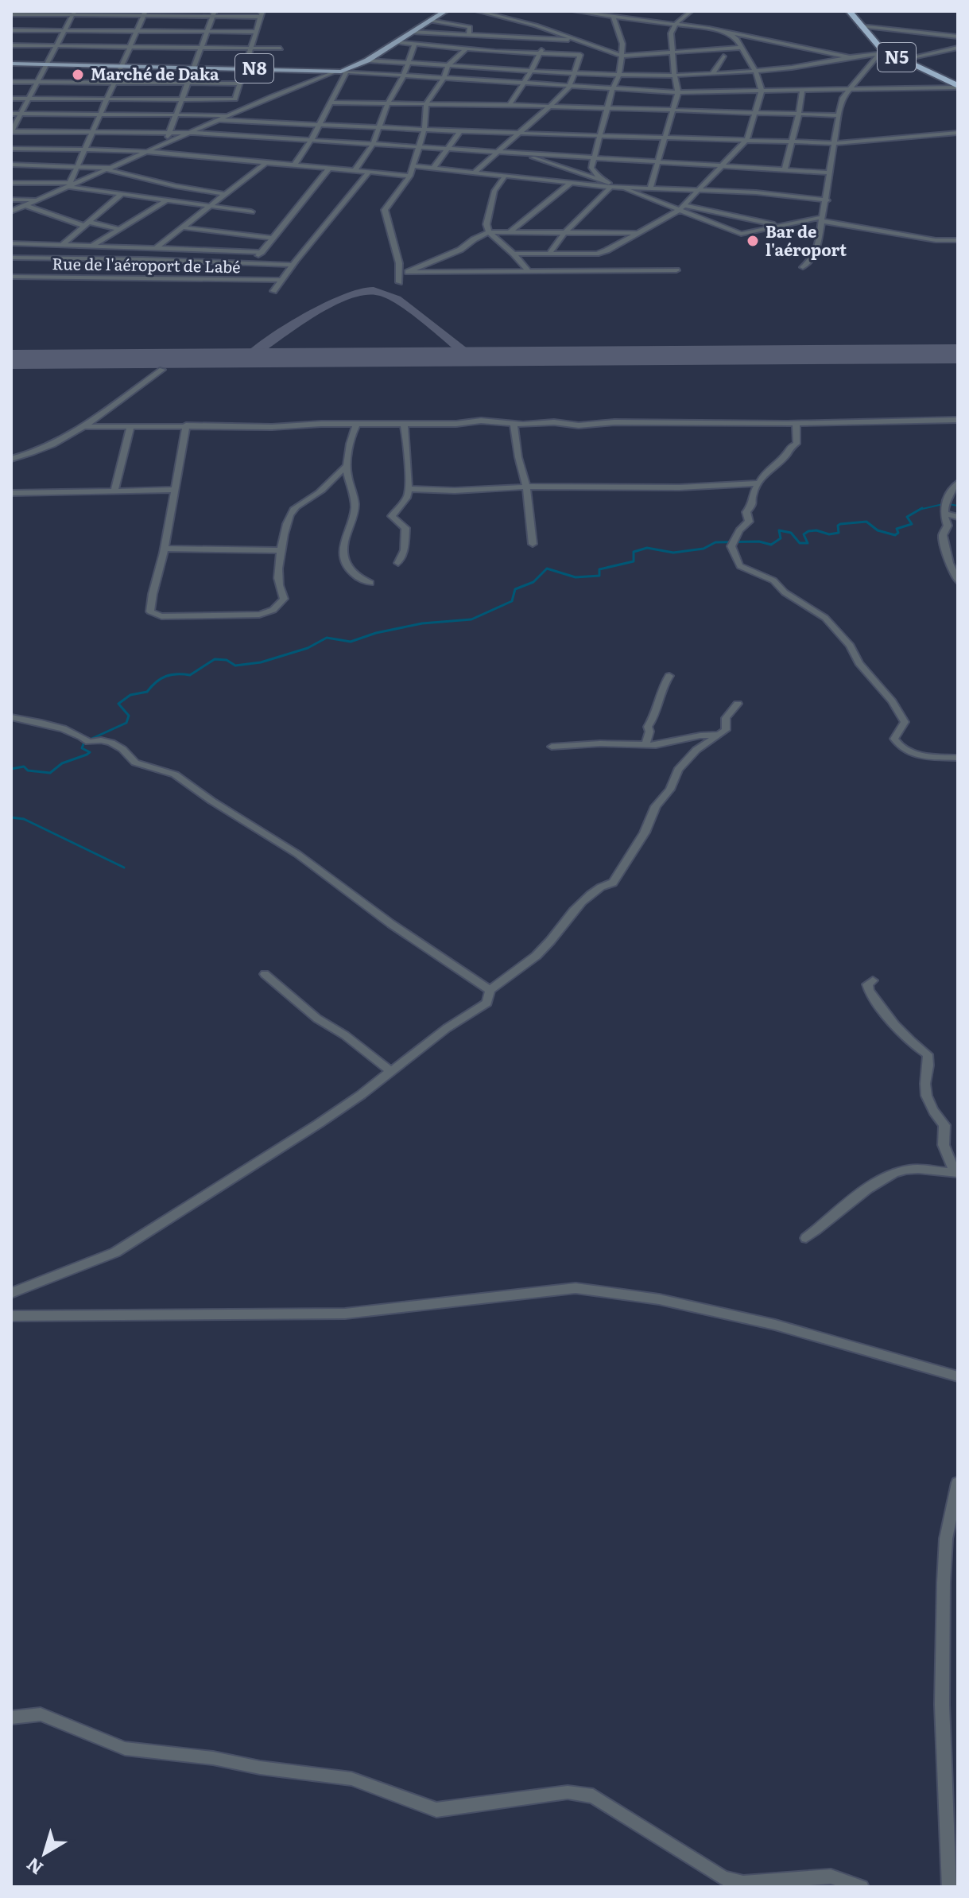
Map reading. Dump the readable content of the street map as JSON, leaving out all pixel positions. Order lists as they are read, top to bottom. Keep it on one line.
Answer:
{"streets":{"highway":["N5"],"main road":["N8"],"street":["Rue de l'aéroport de Labé"]},"places":["Marché de Daka","Bar de l'aéroport"],"north":"bottom left"}
